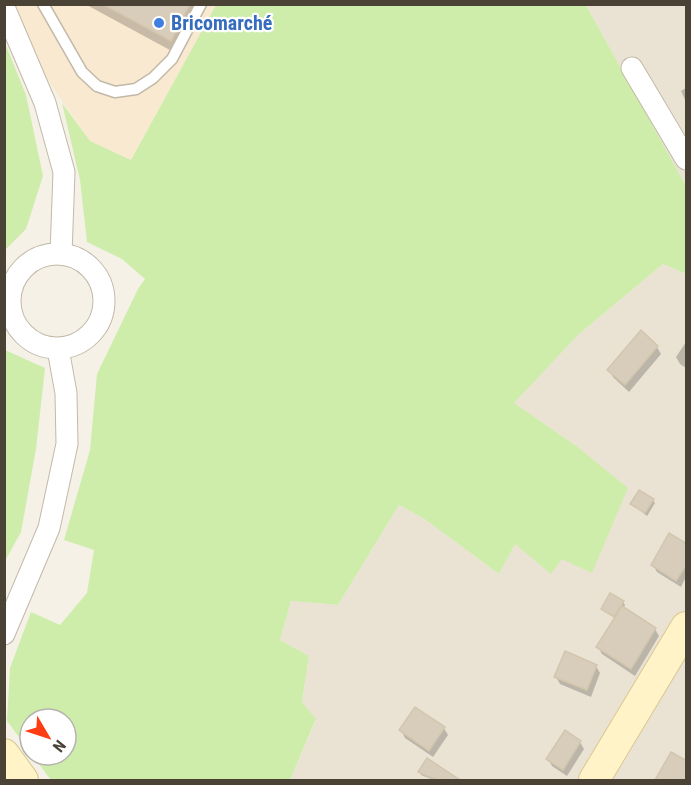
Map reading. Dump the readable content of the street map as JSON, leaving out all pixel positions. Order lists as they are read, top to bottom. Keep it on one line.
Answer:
{"places":["Bricomarché"],"north":"bottom right"}
